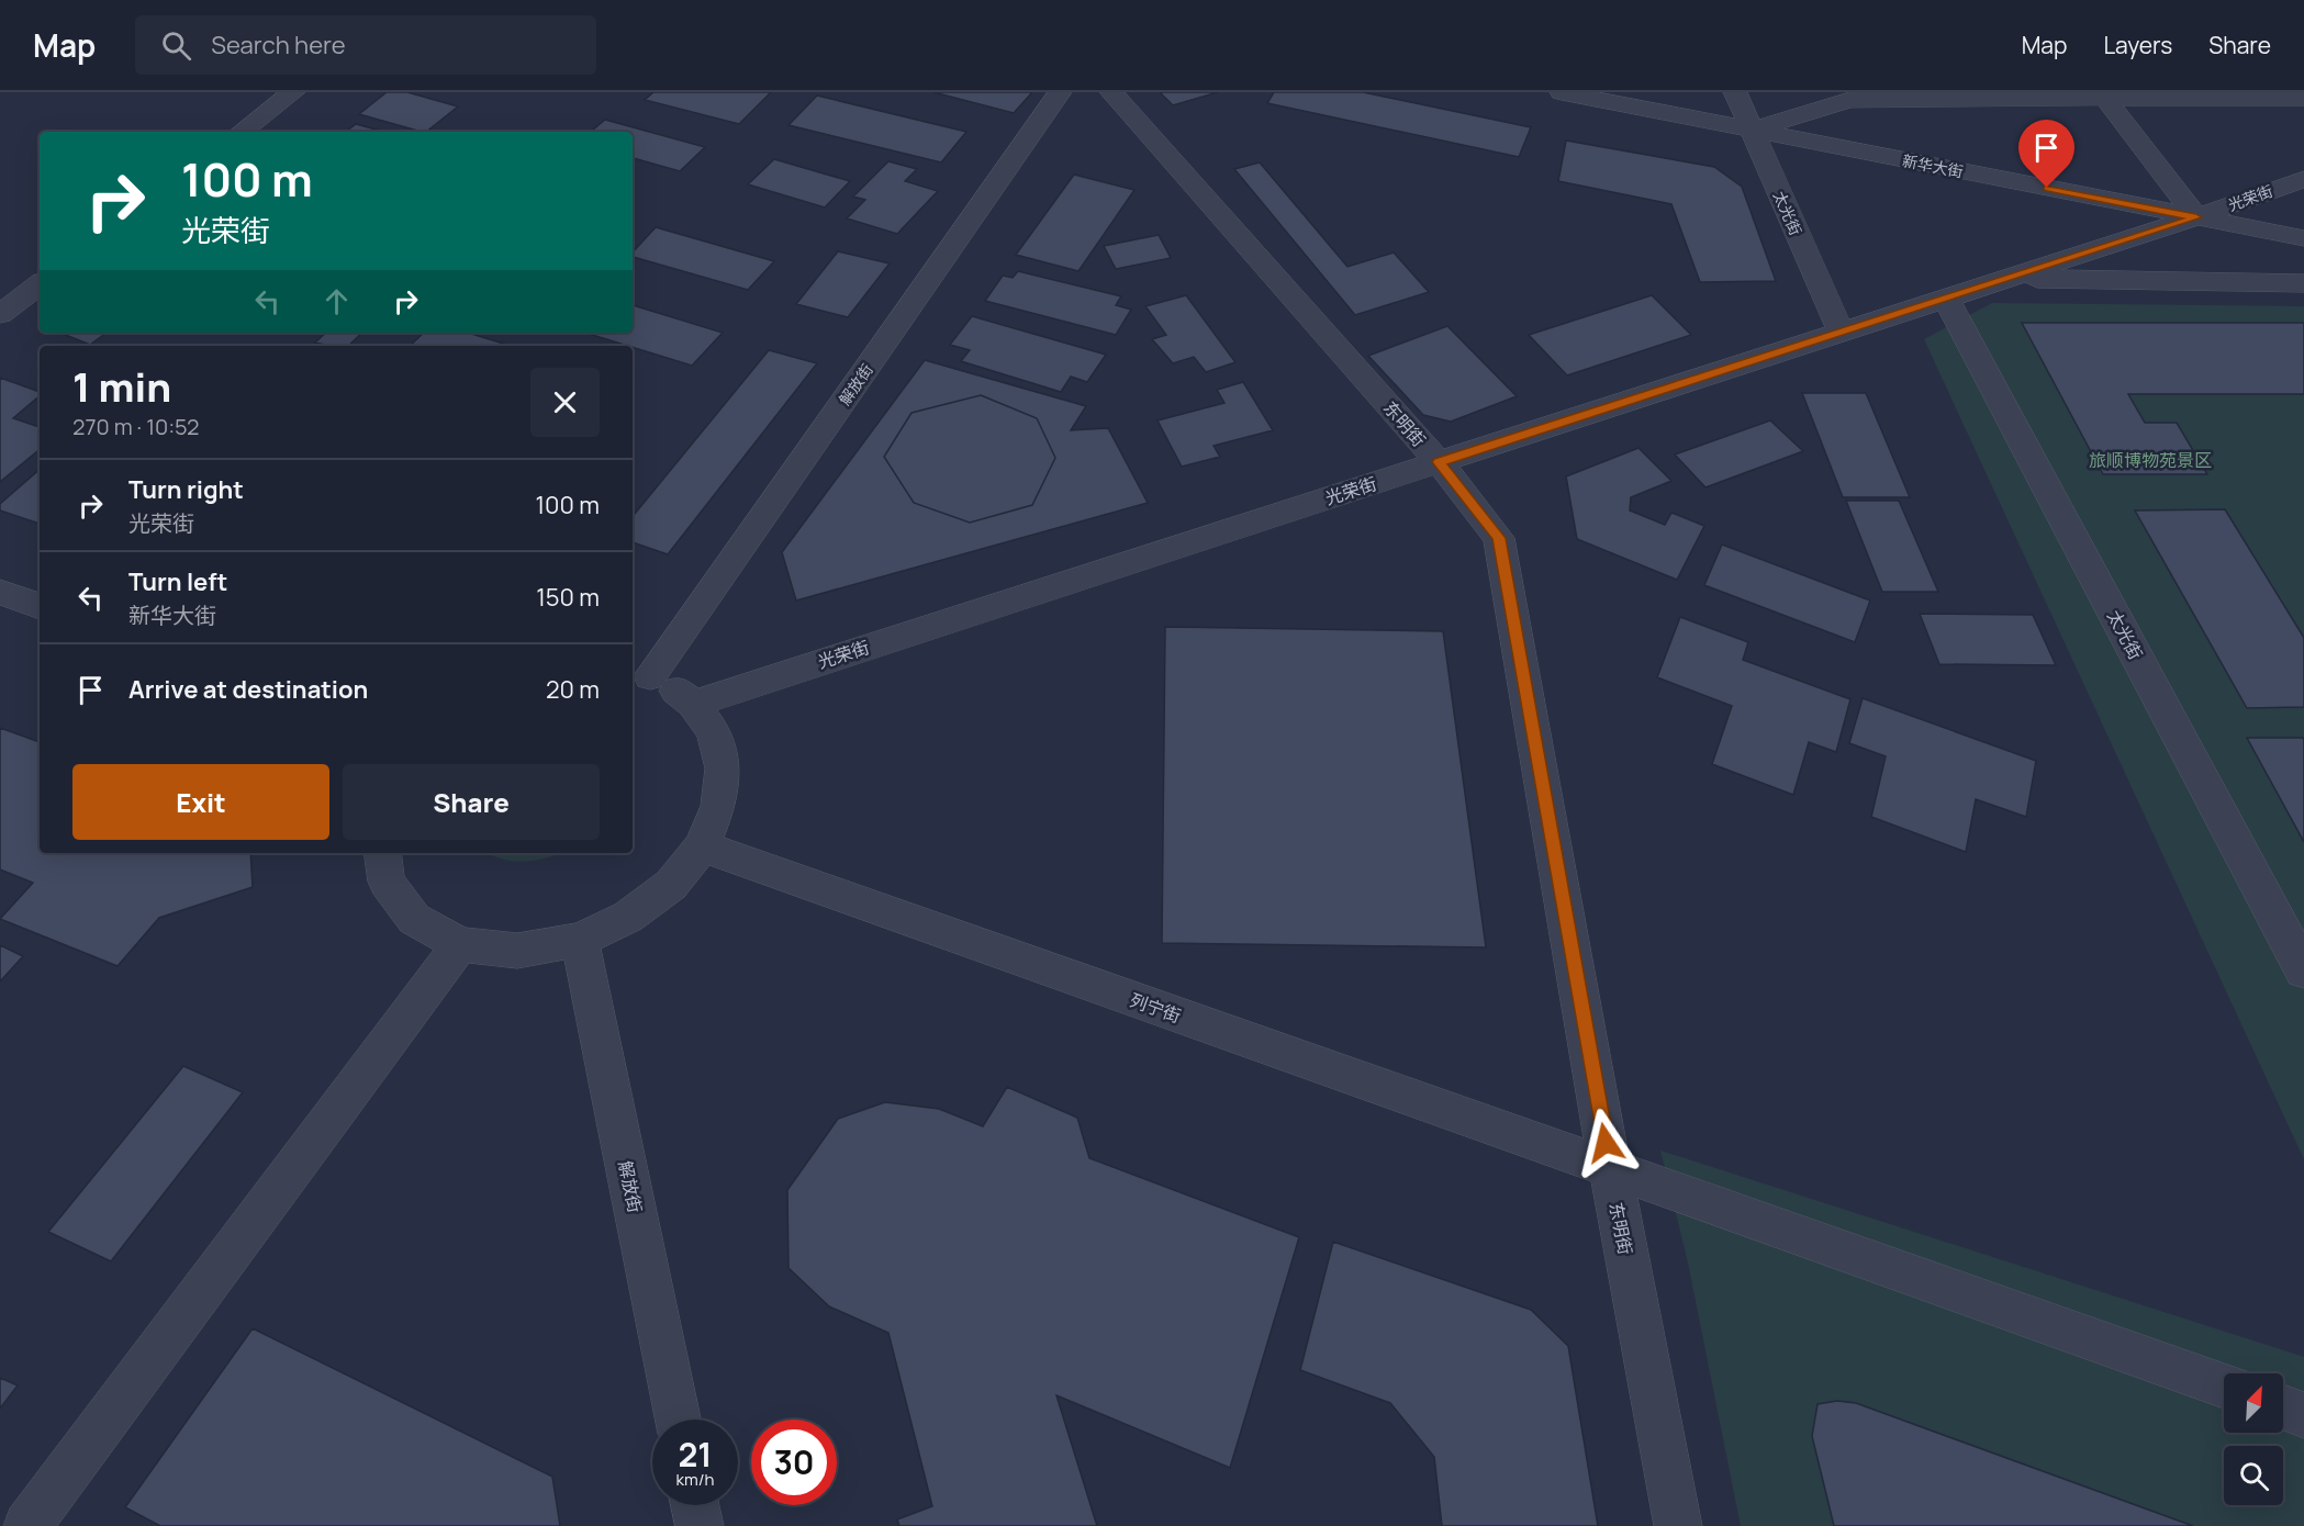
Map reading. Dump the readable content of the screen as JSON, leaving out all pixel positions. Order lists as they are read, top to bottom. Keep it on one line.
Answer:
{"streets":{"street":["新华大街","光荣街","太光街","解放街","东明街","列宁街"]},"crossings":[["新华大街","光荣街"],["新华大街","太光街"],["光荣街","太光街"],["光荣街","东明街"],["东明街","列宁街"]],"parks":["旅顺博物苑景区"],"north":"top right","page":{"header":"Map","search":"Search here","nav":["Map","Layers","Share"],"turn":["100 m","光荣街"],"heading":["1 min","270 m · 10:52"],"list":[{"name":"Turn right","note":"光荣街","value":"100 m"},{"name":"Turn left","note":"新华大街","value":"150 m"},{"name":"Arrive at destination","value":"20 m"}],"buttons":["Exit","Share"],"speed":"21 km/h","limit":"30"}}
